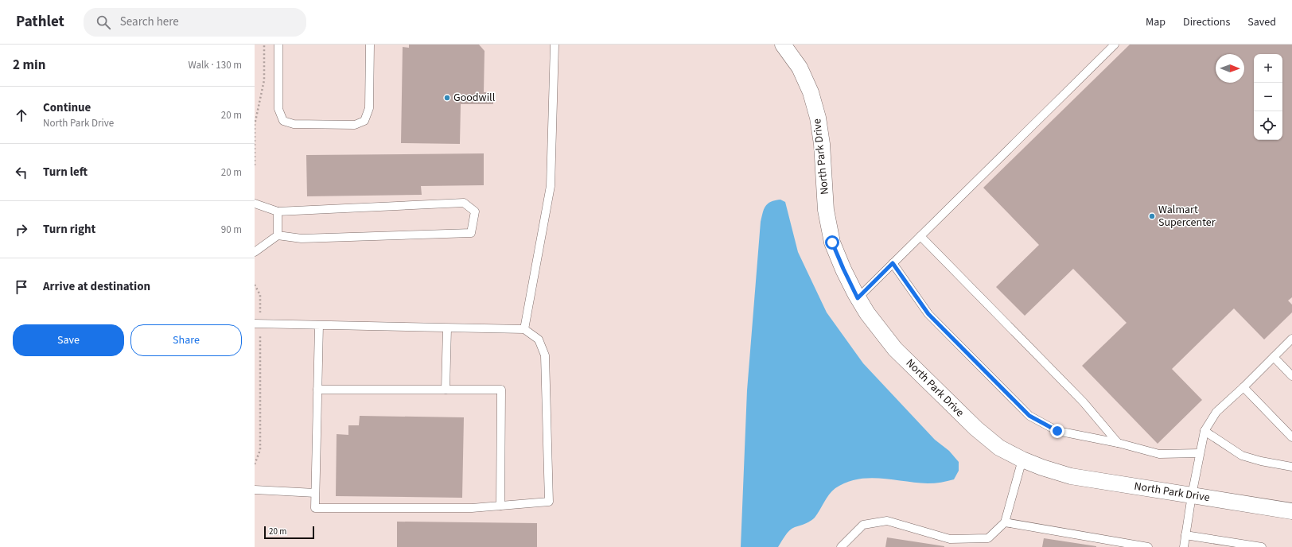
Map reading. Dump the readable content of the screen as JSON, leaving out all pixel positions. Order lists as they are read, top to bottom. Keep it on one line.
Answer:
{"streets":{"street":["North Park Drive"]},"places":["Goodwill","Walmart Supercenter"],"scale_bar":"20 m","north":"right","page":{"header":"Pathlet","search":"Search here","nav":["Map","Directions","Saved"],"heading":["2 min","Walk · 130 m"],"map_buttons":["+","−"],"list":[["Continue","North Park Drive","20 m"],["Turn left","20 m"],["Turn right","90 m"],"Arrive at destination"],"buttons":["Save","Share"],"scale":"20 m"}}
